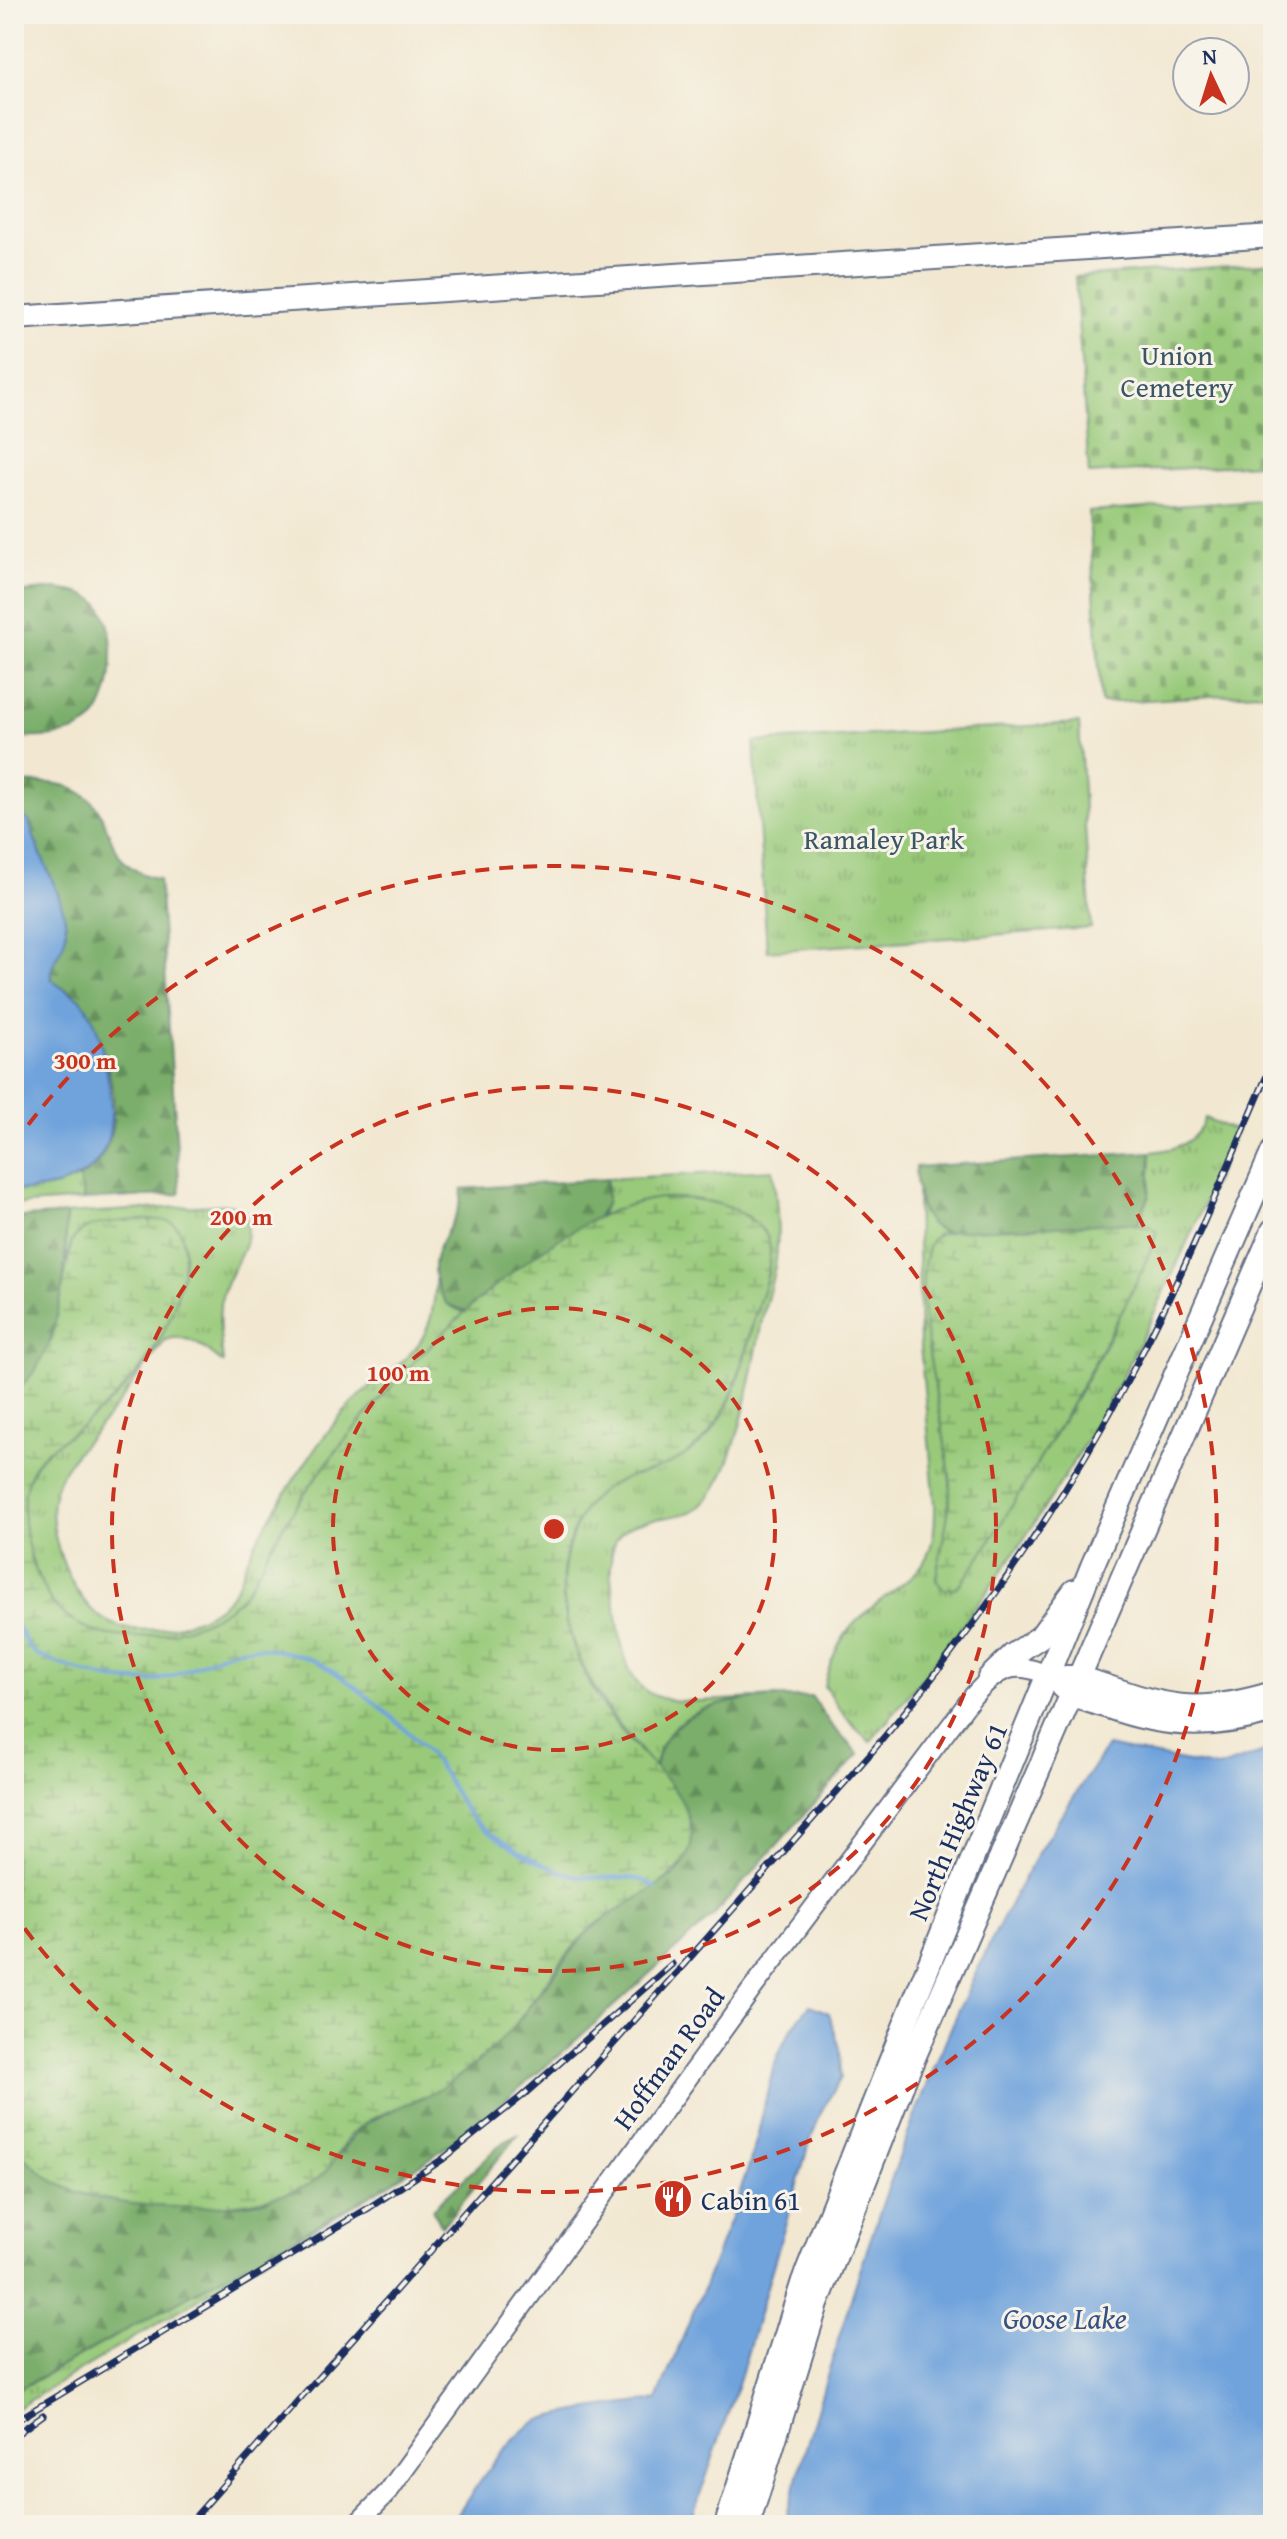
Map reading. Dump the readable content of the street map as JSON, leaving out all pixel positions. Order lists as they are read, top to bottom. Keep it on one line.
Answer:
{"streets":{"main road":["North Highway 61"],"street":["Hoffman Road"]},"water":["Goose Lake"],"parks":["Union Cemetery","Ramaley Park"],"places":{"restaurant":["Cabin 61"]},"north":"top","rings":["300 m","200 m","100 m"]}
